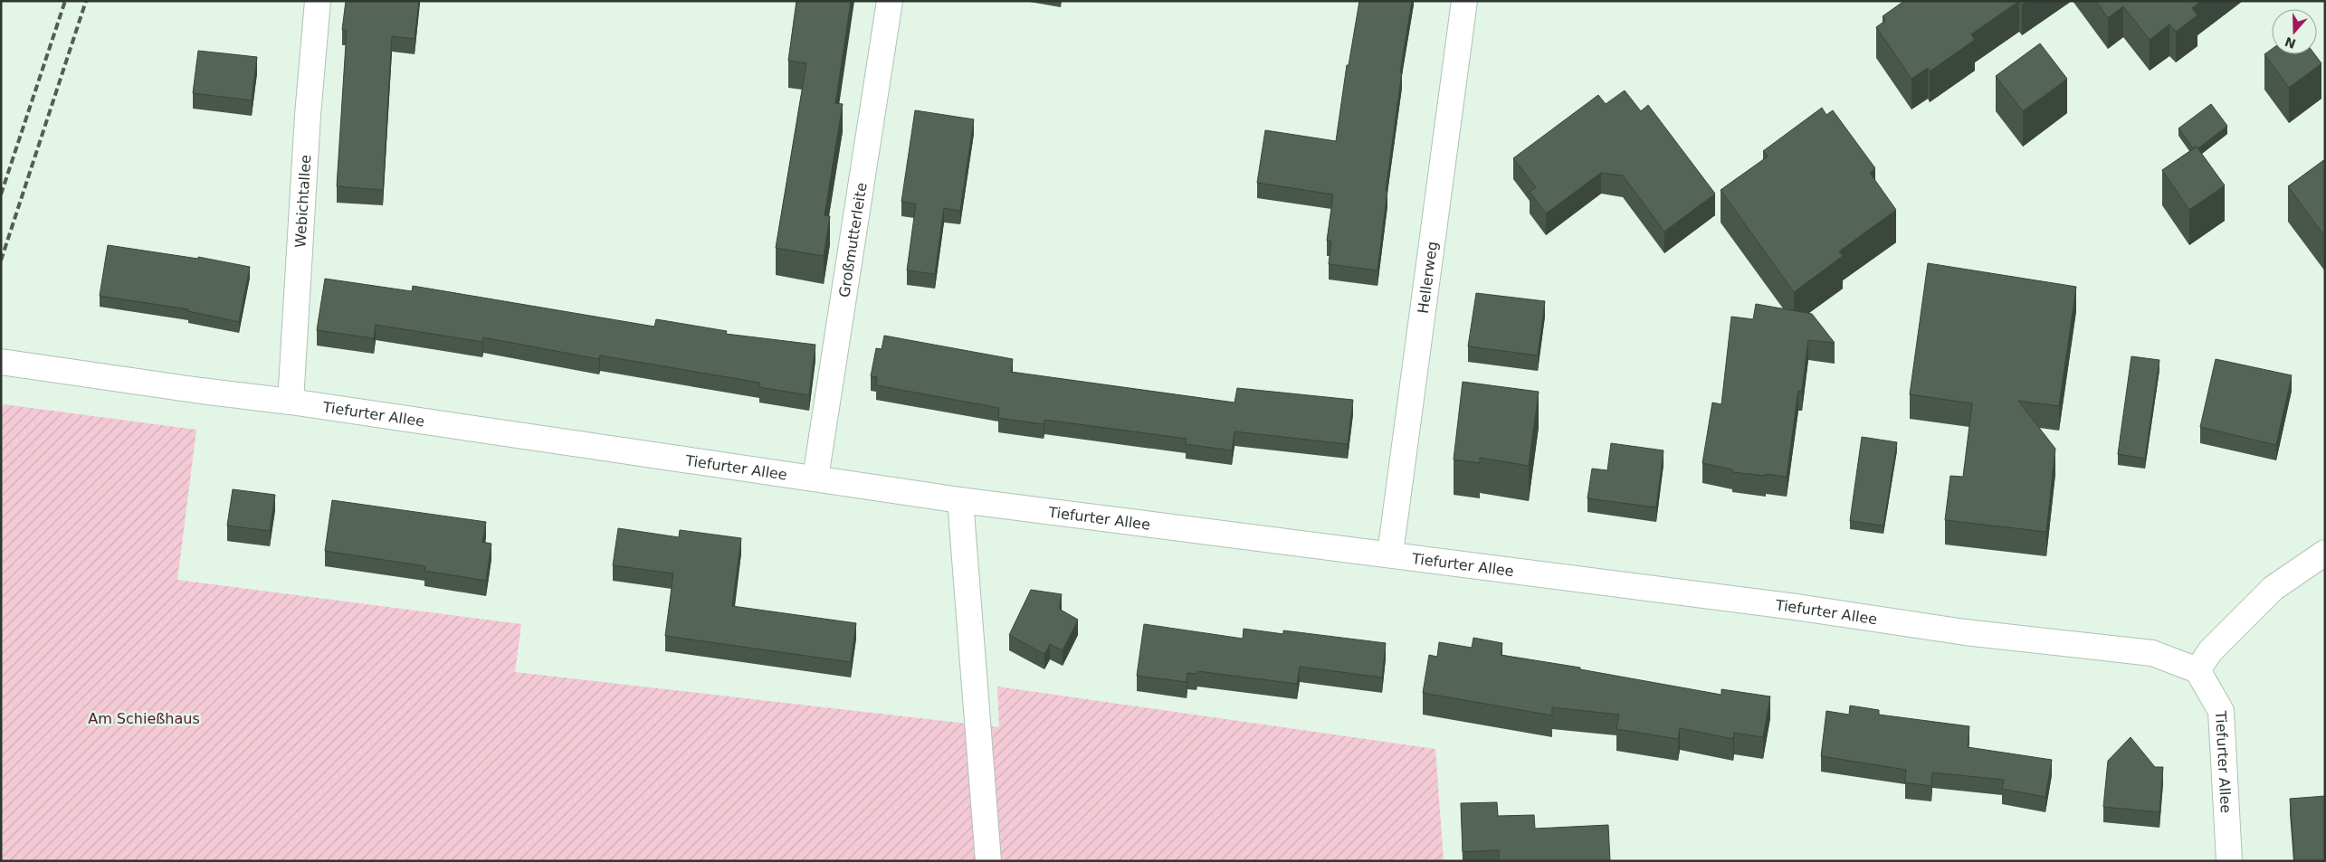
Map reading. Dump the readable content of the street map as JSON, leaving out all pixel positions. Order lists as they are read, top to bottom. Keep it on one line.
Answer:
{"streets":{"street":["Webichtallee","Großmutterleite","Hellerweg","Tiefurter Allee"]},"crossings":[["Webichtallee","Tiefurter Allee"],["Großmutterleite","Tiefurter Allee"],["Hellerweg","Tiefurter Allee"]],"parks":["Am Schießhaus"],"north":"bottom"}
